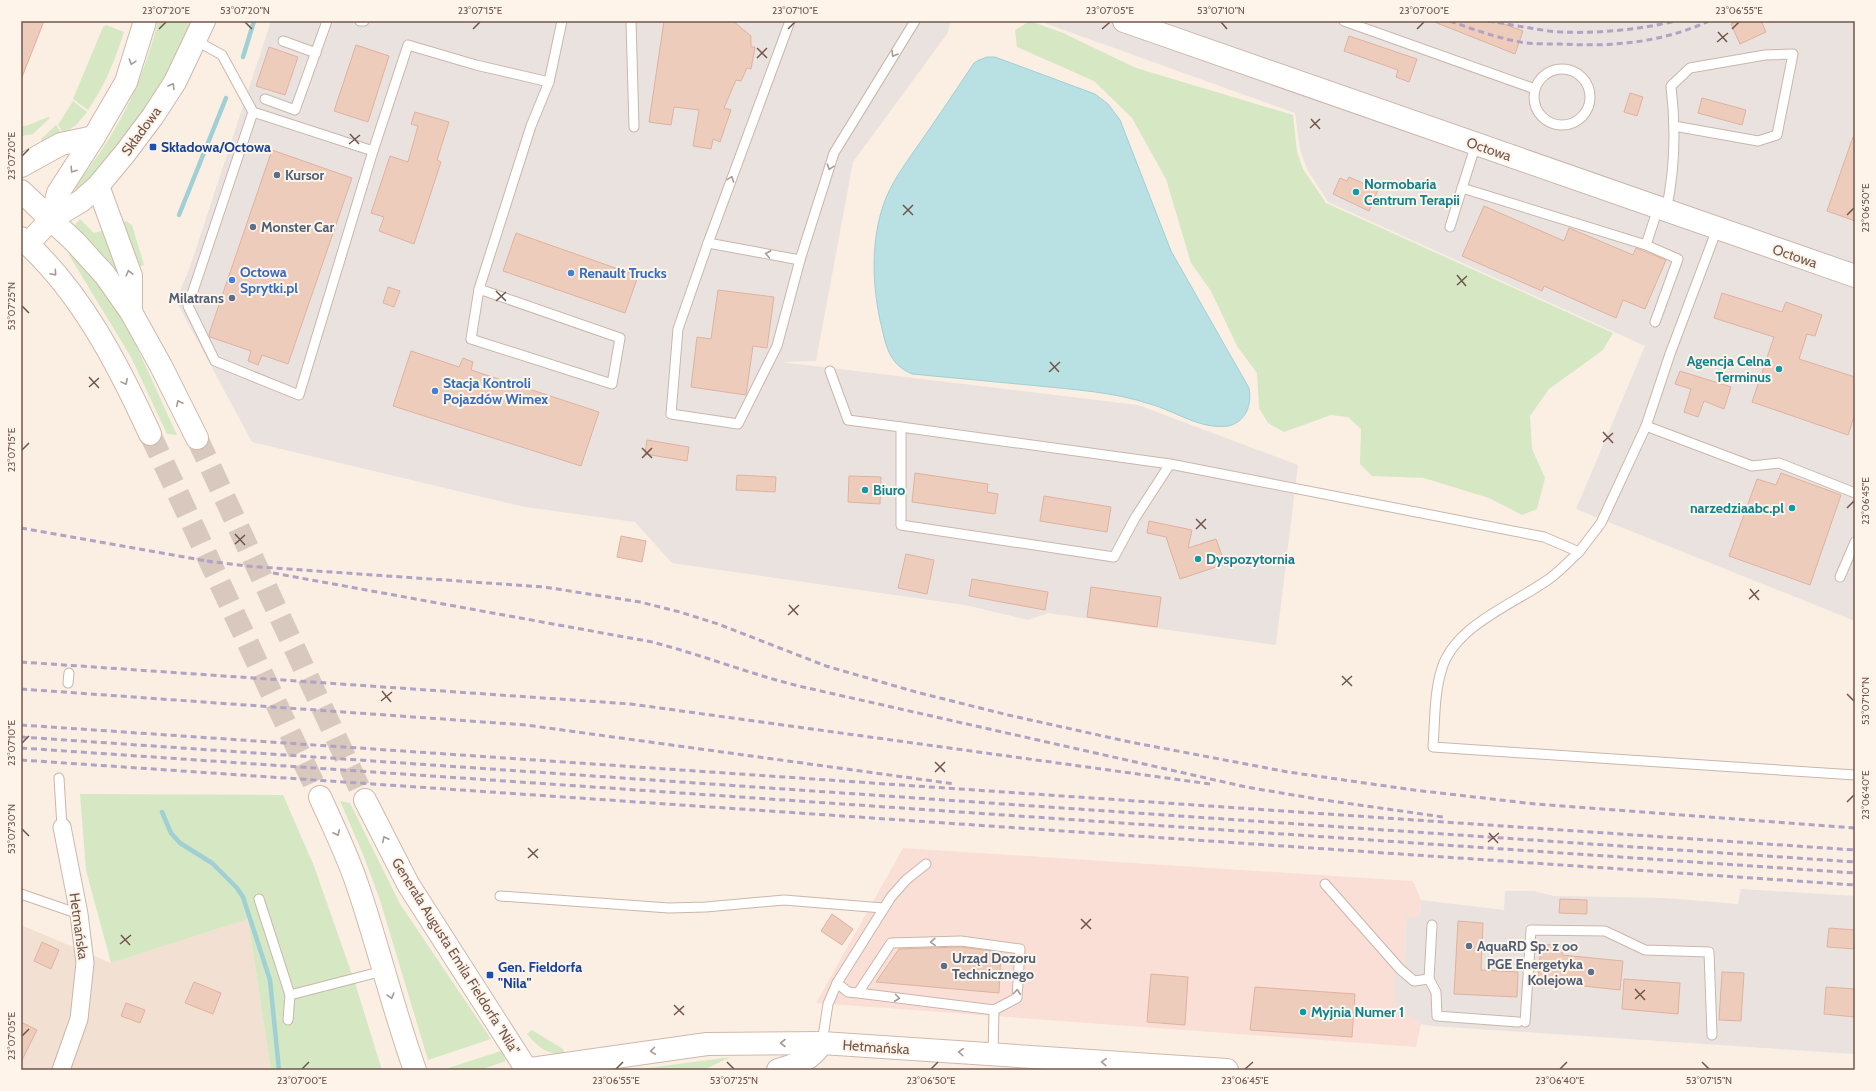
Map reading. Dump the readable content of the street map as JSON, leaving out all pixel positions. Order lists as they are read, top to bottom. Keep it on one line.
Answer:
{"streets":{"main road":["Składowa","Octowa","Hetmańska","Generała Augusta Emila Fieldorfa \"Nila\""]},"crossings":[["Hetmańska","Generała Augusta Emila Fieldorfa \"Nila\""]],"one_way":["Hetmańska"],"places":{"transit":["Składowa/Octowa","Gen. Fieldorfa \"Nila\""],"other":["Kursor","Normobaria Centrum Terapii","Monster Car","Renault Trucks","Octowa Sprytki.pl","Milatrans","Agencja Celna Terminus","Stacja Kontroli Pojazdów Wimex","Biuro","narzedziaabc.pl","Dyspozytornia","AquaRD Sp. z oo","Urząd Dozoru Technicznego","PGE Energetyka Kolejowa","Myjnia Numer 1"]},"coordinates":["23°07'20\"E","53°07'20\"N","23°07'15\"E","23°07'10\"E","23°07'05\"E","53°07'10\"N","23°07'00\"E","23°06'55\"E","23°06'50\"E","53°07'25\"N","23°06'45\"E","23°06'40\"E","53°07'30\"N","53°07'15\"N"]}
